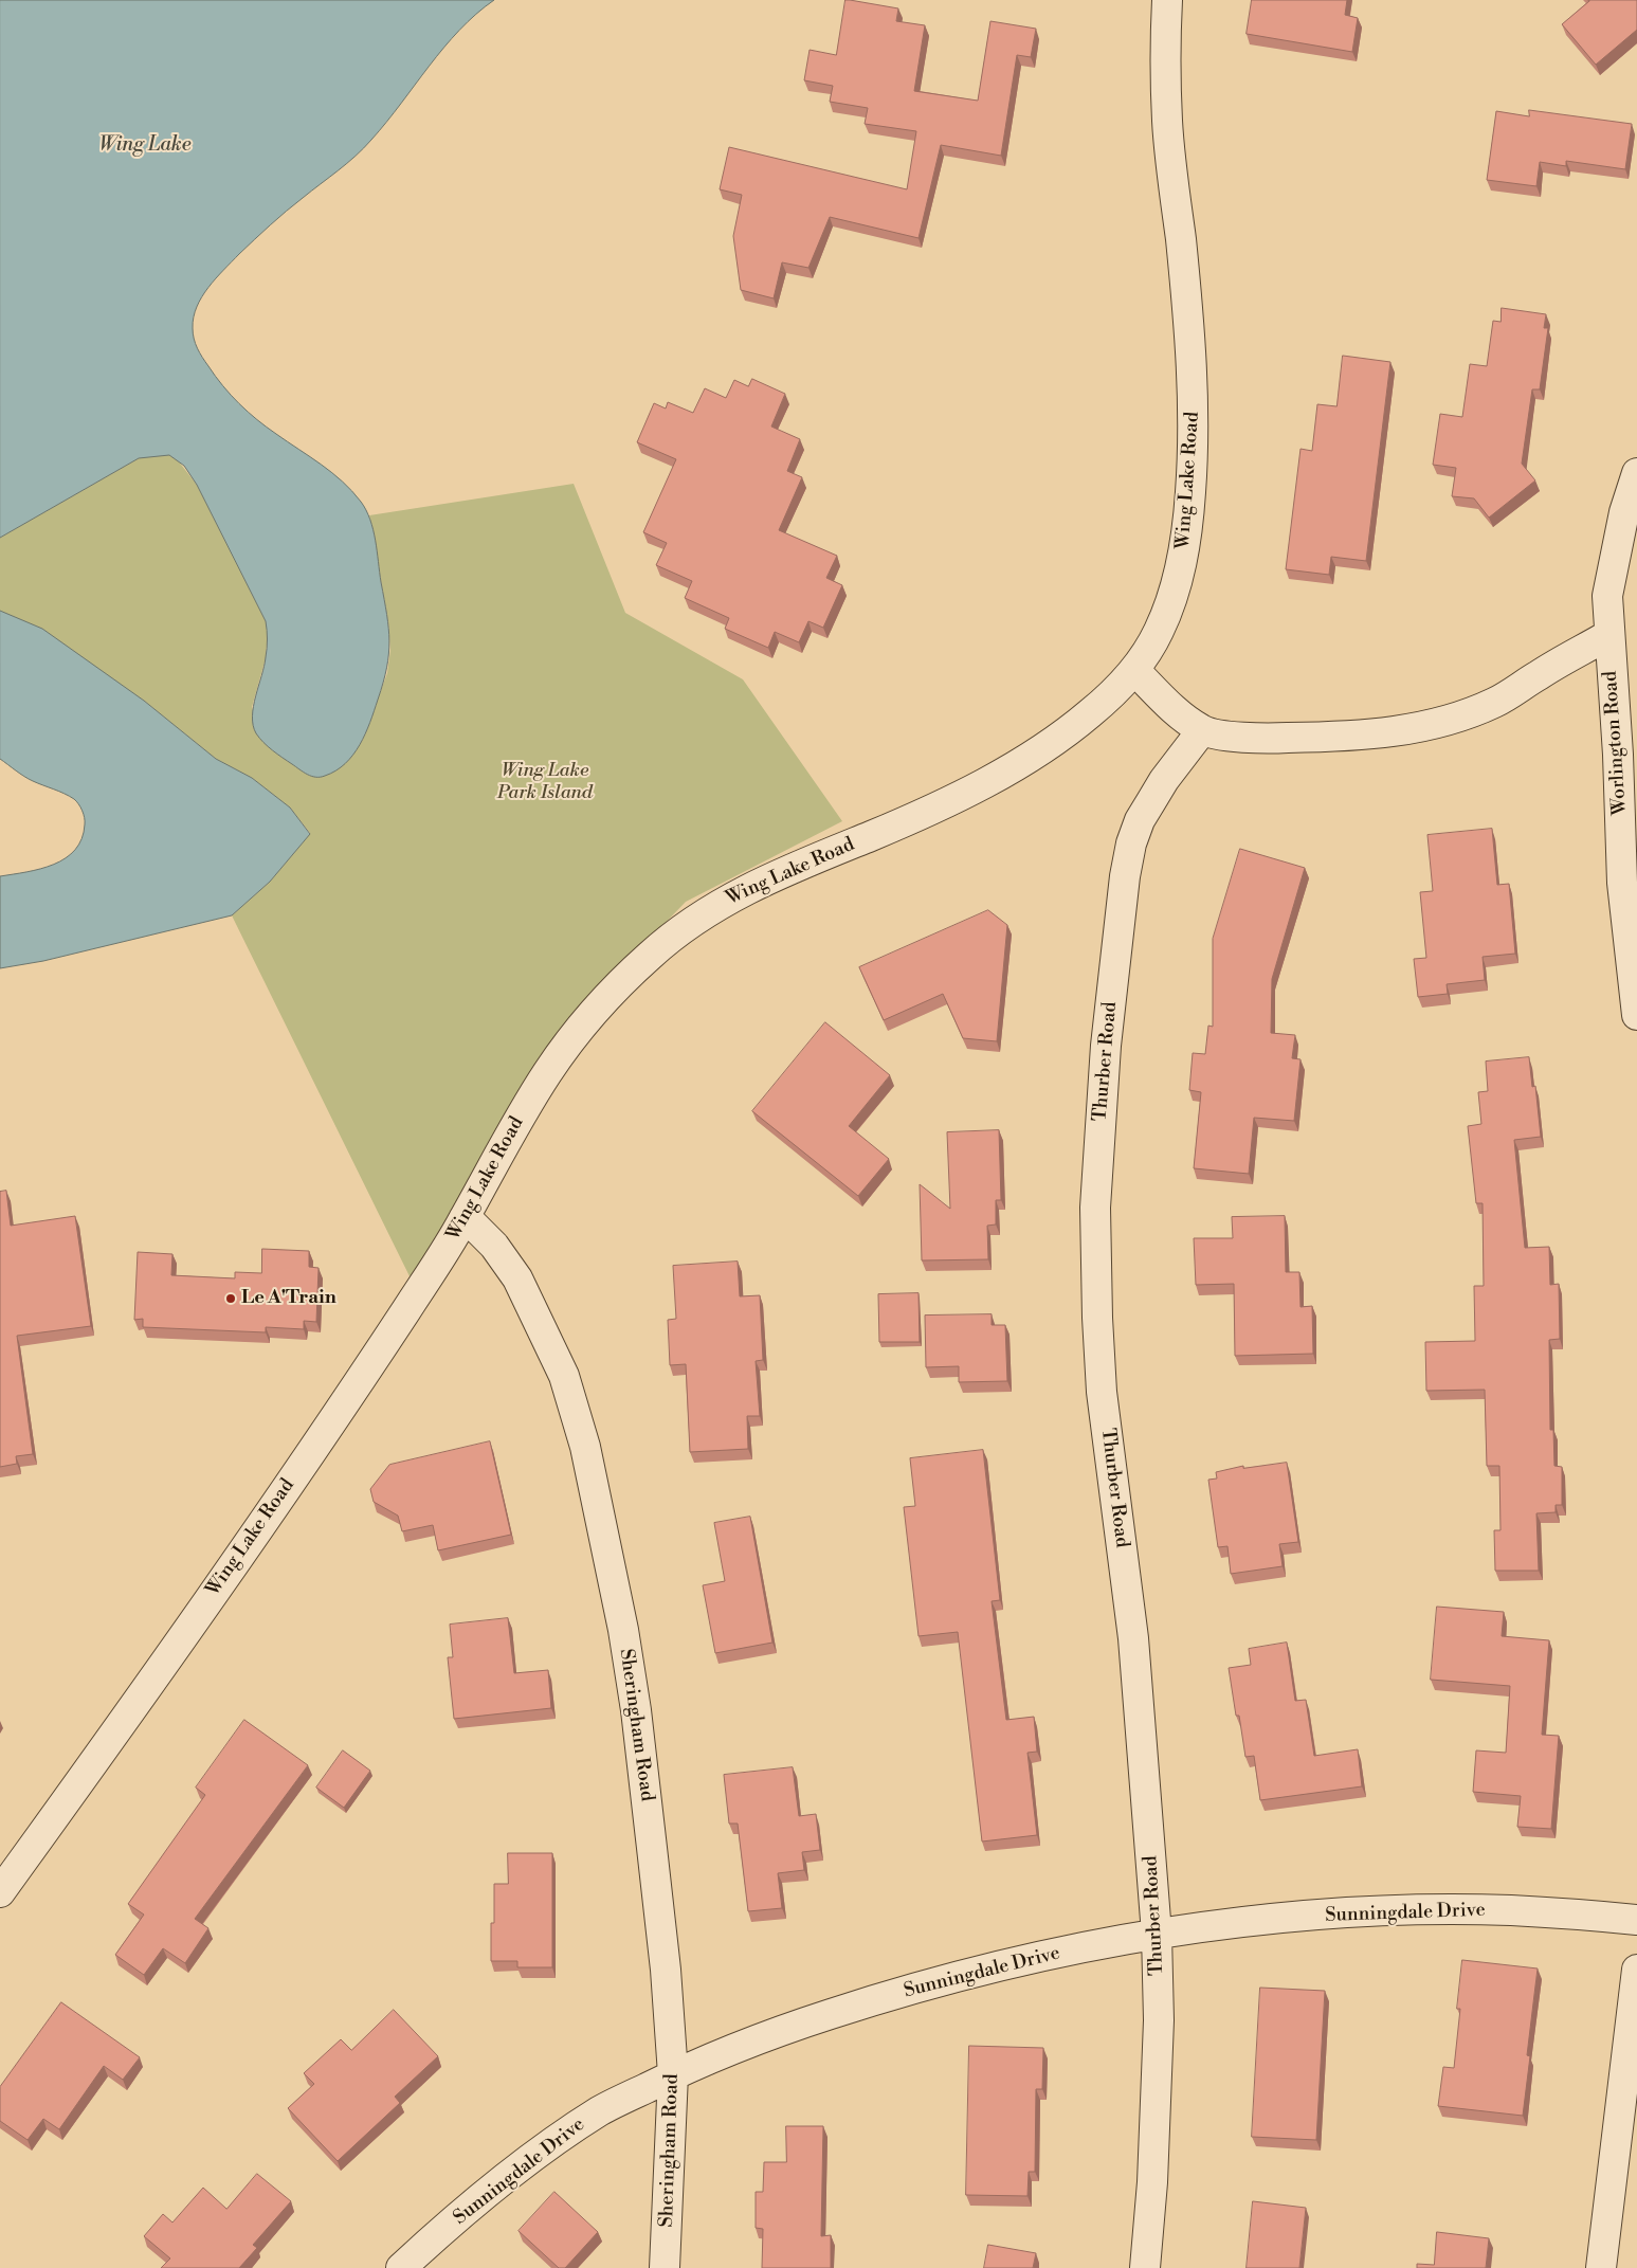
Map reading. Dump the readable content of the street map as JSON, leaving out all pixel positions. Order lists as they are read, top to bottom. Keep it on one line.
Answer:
{"streets":{"street":["Wing Lake Road","Worlington Road","Thurber Road","Sheringham Road","Sunningdale Drive"]},"crossings":[["Wing Lake Road","Sheringham Road"],["Thurber Road","Sunningdale Drive"],["Sheringham Road","Sunningdale Drive"]],"water":["Wing Lake"],"parks":["Wing Lake Park Island"],"places":["Le A'Train"]}
